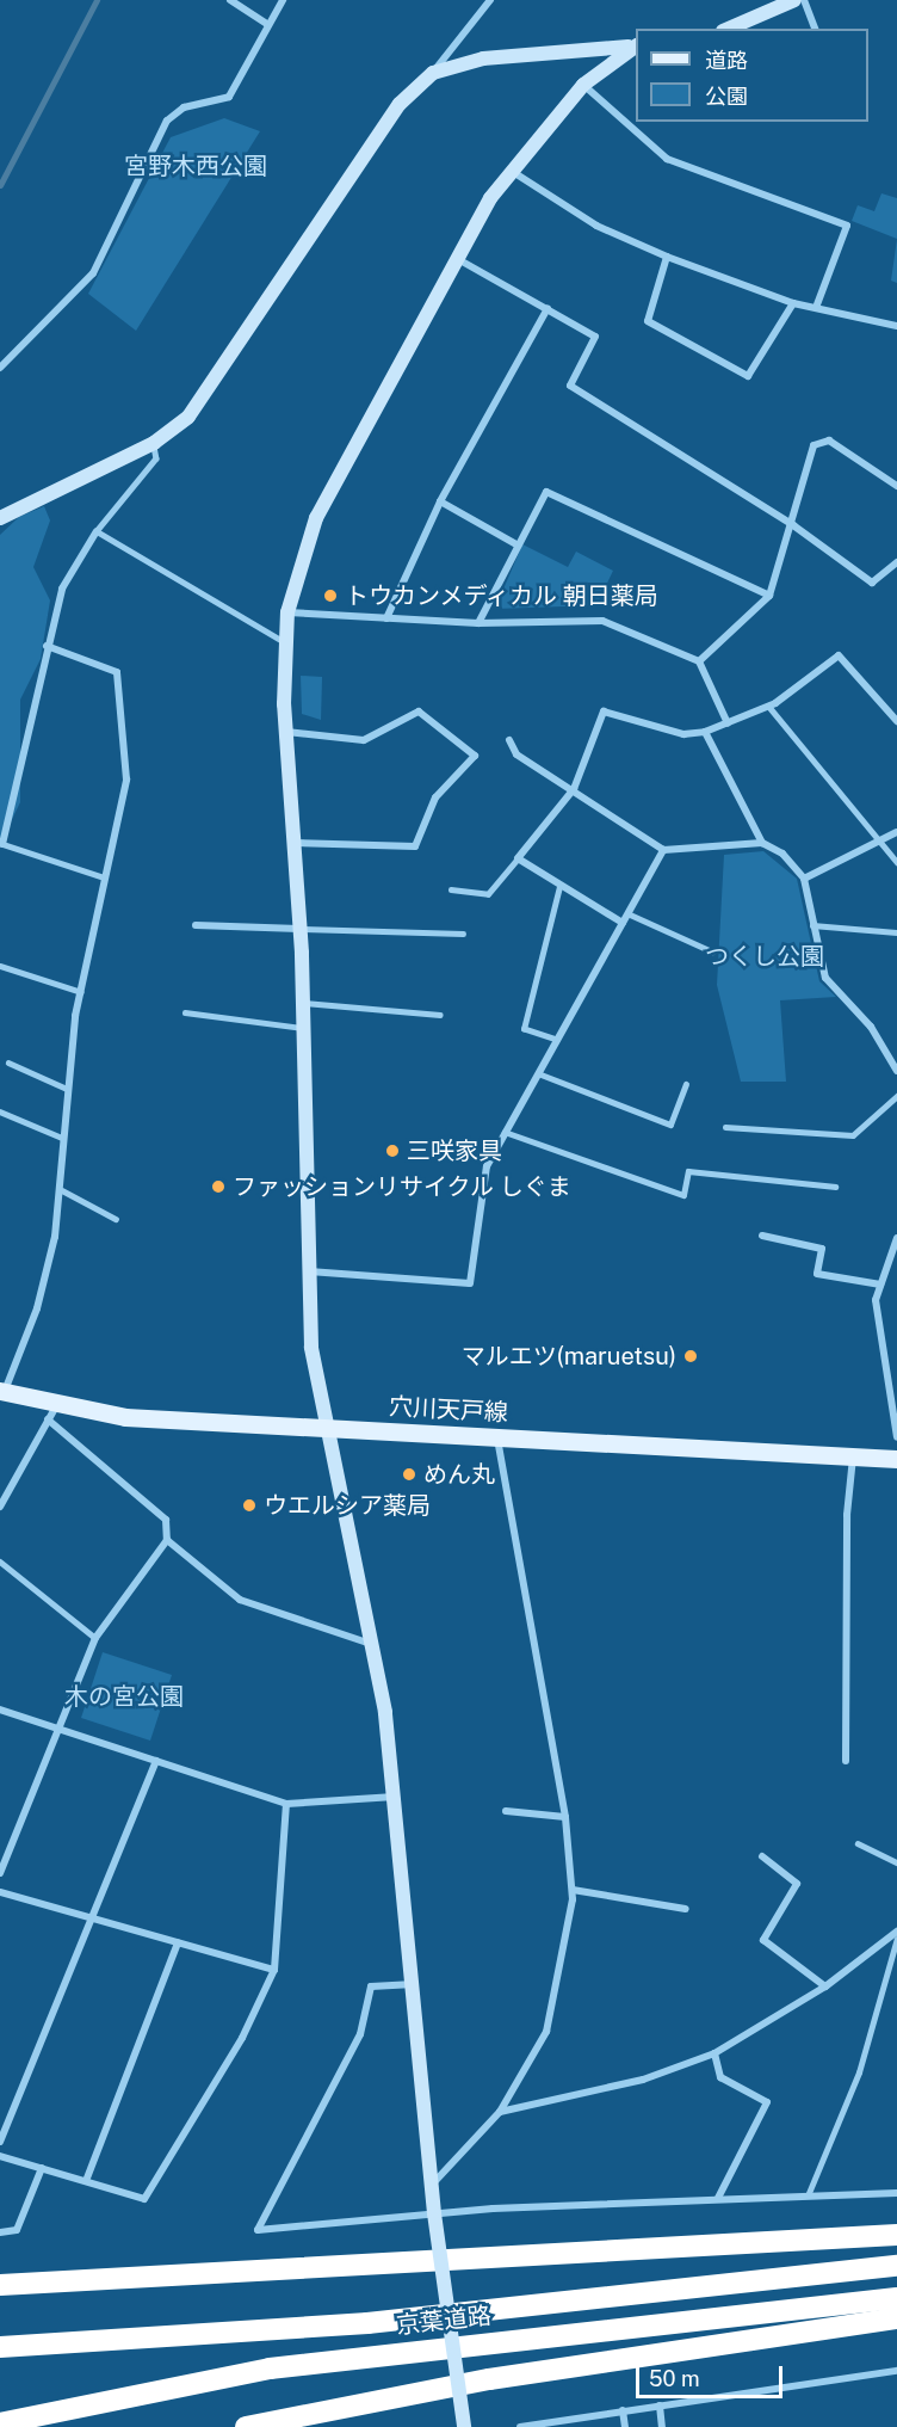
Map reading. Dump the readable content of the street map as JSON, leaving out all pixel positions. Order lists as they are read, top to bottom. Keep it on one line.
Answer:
{"streets":{"highway":["京葉道路"],"main road":["穴川天戸線"]},"parks":["宮野木西公園","つくし公園","木の宮公園"],"places":["トウカンメディカル 朝日薬局","三咲家具","ファッションリサイクル しぐま","マルエツ(maruetsu)","めん丸","ウエルシア薬局"],"legend":["道路","公園"],"scale_bar":"50 m"}
